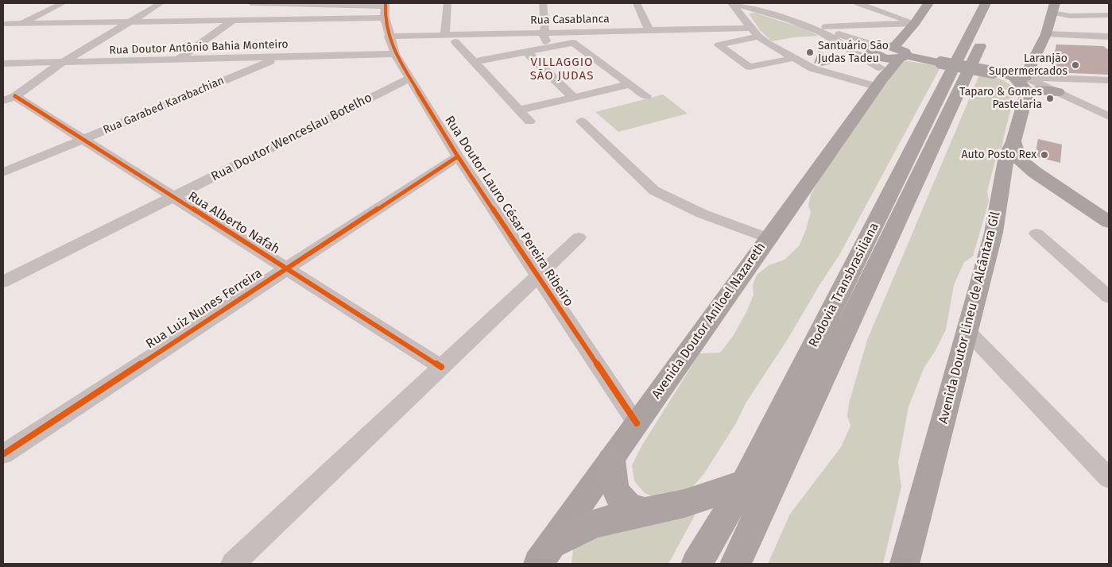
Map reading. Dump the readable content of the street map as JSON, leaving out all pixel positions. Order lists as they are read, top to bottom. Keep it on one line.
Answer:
{"streets":{"highway":["Rodovia Transbrasiliana"],"main road":["Avenida Doutor Lineu de Alcântara Gil","Avenida Doutor Aniloel Nazareth"],"street":["Rua Casablanca","Rua Doutor Antônio Bahia Monteiro","Rua Garabed Karabachian","Rua Doutor Wenceslau Botelho","Rua Doutor Lauro César Pereira Ribeiro","Rua Alberto Nafah","Rua Luiz Nunes Ferreira"]},"crossings":[["Rua Casablanca","Rua Doutor Lauro César Pereira Ribeiro"],["Rua Doutor Antônio Bahia Monteiro","Rua Garabed Karabachian"],["Rua Doutor Antônio Bahia Monteiro","Rua Doutor Lauro César Pereira Ribeiro"],["Rua Garabed Karabachian","Rua Alberto Nafah"],["Rua Doutor Wenceslau Botelho","Rua Doutor Lauro César Pereira Ribeiro"],["Rua Doutor Wenceslau Botelho","Rua Alberto Nafah"],["Rua Doutor Lauro César Pereira Ribeiro","Rua Luiz Nunes Ferreira"],["Rua Doutor Lauro César Pereira Ribeiro","Avenida Doutor Aniloel Nazareth"],["Rua Alberto Nafah","Rua Luiz Nunes Ferreira"]],"districts":["VILLAGGIO SÃO JUDAS"],"places":["Santuário São Judas Tadeu","Laranjão Supermercados","Taparo & Gomes Pastelaria","Auto Posto Rex"]}
